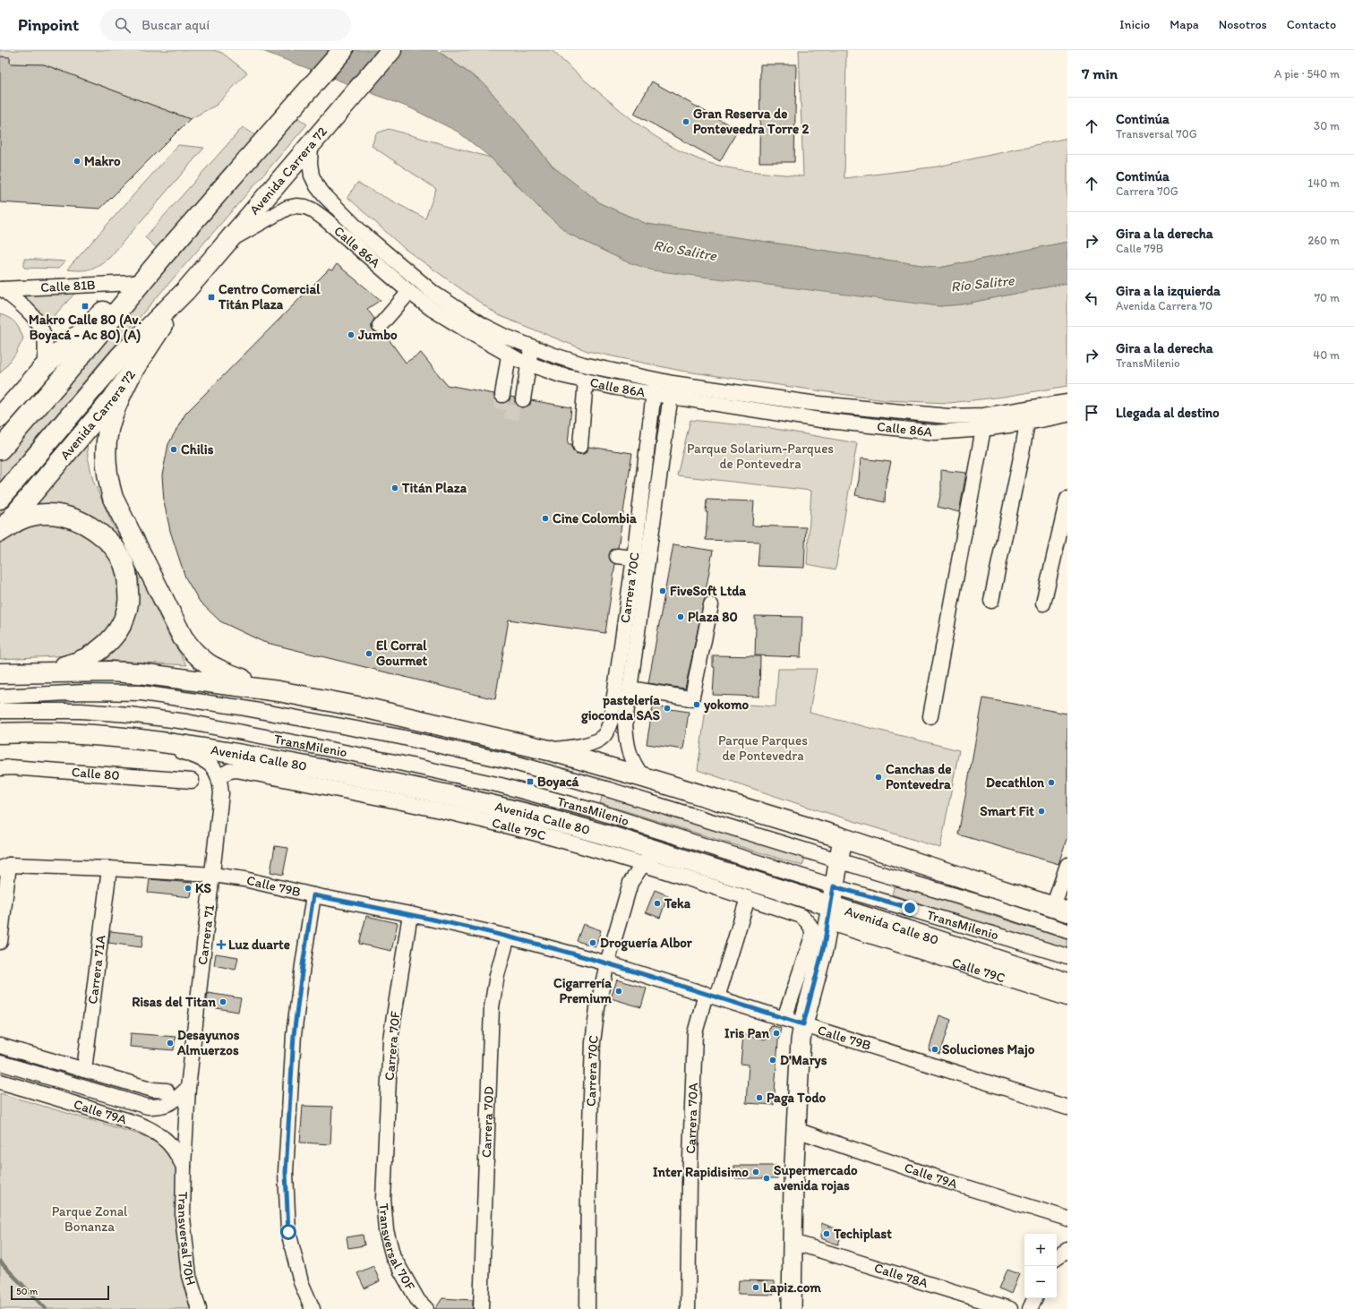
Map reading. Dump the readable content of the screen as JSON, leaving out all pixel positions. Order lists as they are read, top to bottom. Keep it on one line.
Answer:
{"streets":{"highway":["Avenida Carrera 72","Avenida Calle 80"],"street":["Calle 86A","Calle 81B","Carrera 70C","TransMilenio","Calle 80","Calle 79C","Calle 79B","Carrera 71","Carrera 71A","Carrera 70F","Calle 79A","Carrera 70A","Carrera 70D","Transversal 70H","Transversal 70F","Calle 78A"]},"crossings":[["Avenida Carrera 72","Calle 86A"],["Calle 86A","Carrera 70C"],["Carrera 70C","Avenida Calle 80"],["Carrera 70C","Calle 79C"],["Carrera 70C","Calle 79B"],["Avenida Calle 80","Calle 79C"],["Calle 79C","Carrera 71"],["Calle 79C","Carrera 70A"],["Calle 79B","Carrera 71"],["Calle 79B","Carrera 71A"],["Calle 79B","Carrera 70F"],["Calle 79B","Carrera 70A"],["Calle 79B","Carrera 70D"],["Carrera 71","Calle 79A"],["Carrera 71","Transversal 70H"],["Carrera 70F","Transversal 70F"],["Calle 79A","Transversal 70H"]],"water":["Río Salitre"],"parks":["Parque Solarium-Parques de Pontevedra","Parque Parques de Pontevedra","Parque Zonal Bonanza"],"places":{"other":["Gran Reserva de Ponteveedra Torre 2","Makro","Jumbo","Chilis","Titán Plaza","Cine Colombia","FiveSoft Ltda","Plaza 80","El Corral Gourmet","yokomo","pastelería gioconda SAS","Canchas de Pontevedra","Decathlon","Smart Fit","KS","Teka","Droguería Albor","Cigarrería Premium","Risas del Titan","Iris Pan","Desayunos Almuerzos","Soluciones Majo","D'Marys","Paga Todo","Inter Rapidisimo","Supermercado avenida rojas","Techiplast","Lapiz.com"],"transit":["Centro Comercial Titán Plaza","Makro Calle 80 (Av. Boyacá - Ac 80) (A)","Boyacá"],"health":["Luz duarte"]},"scale_bar":"50 m","page":{"header":"Pinpoint","search":"Buscar aquí","nav":["Inicio","Mapa","Nosotros","Contacto"],"heading":["7 min","A pie · 540 m"],"list":[["Continúa","Transversal 70G","30 m"],["Continúa","Carrera 70G","140 m"],["Gira a la derecha","Calle 79B","260 m"],["Gira a la izquierda","Avenida Carrera 70","70 m"],["Gira a la derecha","TransMilenio","40 m"],"Llegada al destino"],"map_buttons":["+","−"],"scale":"50 m"}}
